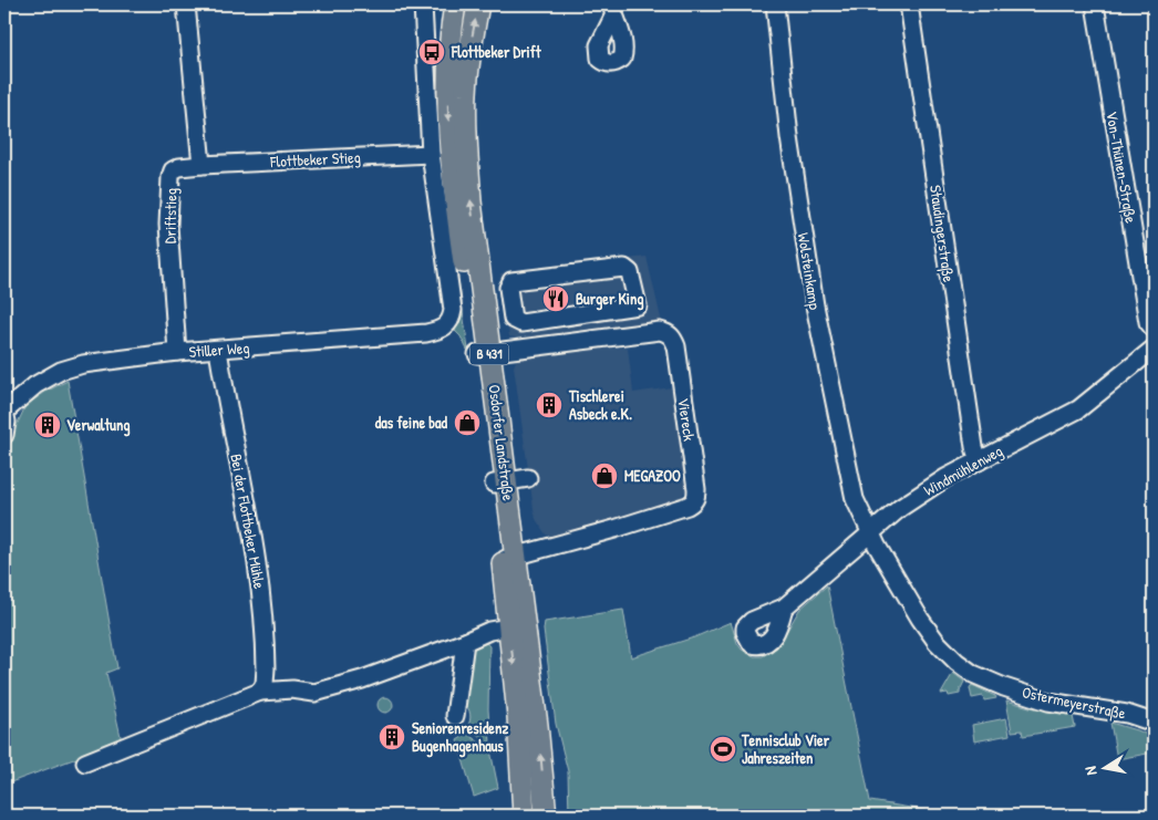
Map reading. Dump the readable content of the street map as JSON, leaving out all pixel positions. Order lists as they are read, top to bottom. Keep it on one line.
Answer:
{"streets":{"main road":["B 431","Osdorfer Landstraße"],"street":["Flottbeker Stieg","Von-Thünen-Straße","Driftstieg","Staudingerstraße","Wolsteinkamp","Stiller Weg","Viereck","Windmühlenweg","Bei der Flottbeker Mühle","Ostermeyerstraße"]},"crossings":[["Flottbeker Stieg","Driftstieg"],["Flottbeker Stieg","Stiller Weg"],["Driftstieg","Stiller Weg"],["Staudingerstraße","Windmühlenweg"],["Wolsteinkamp","Windmühlenweg"],["Wolsteinkamp","Ostermeyerstraße"],["Stiller Weg","Bei der Flottbeker Mühle"],["Viereck","Osdorfer Landstraße"],["Windmühlenweg","Ostermeyerstraße"]],"places":{"bus stop":["Flottbeker Drift"],"restaurant":["Burger King"],"building":["Tischlerei Asbeck e.K.","Verwaltung","Seniorenresidenz Bugenhagenhaus"],"shop":["das feine bad","MEGAZOO"],"sports":["Tennisclub Vier Jahreszeiten"]},"north":"left"}
